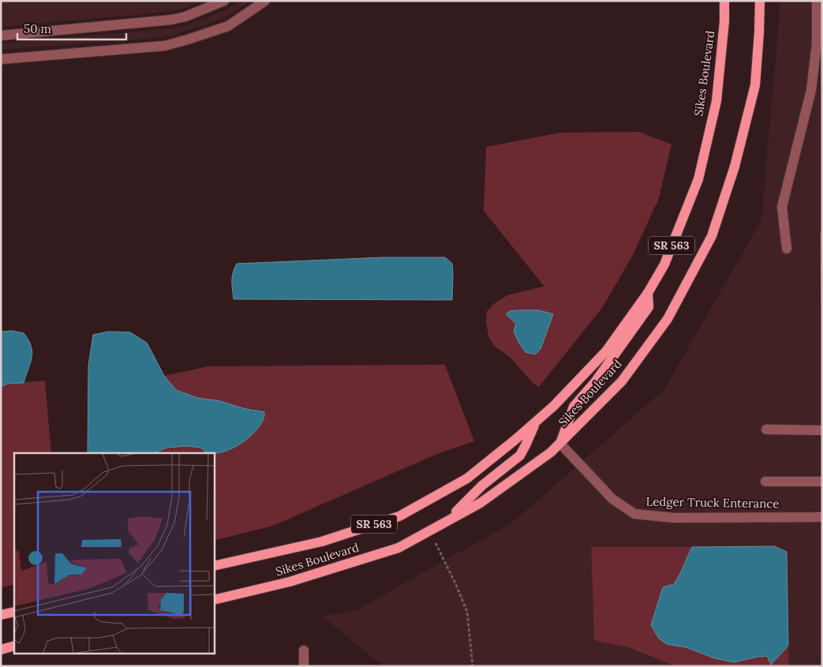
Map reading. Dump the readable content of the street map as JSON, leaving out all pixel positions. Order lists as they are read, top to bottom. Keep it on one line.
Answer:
{"streets":{"main road":["Sikes Boulevard","SR 563"],"street":["Ledger Truck Enterance"]},"crossings":[["Sikes Boulevard","Ledger Truck Enterance"]],"scale_bar":"50 m"}
